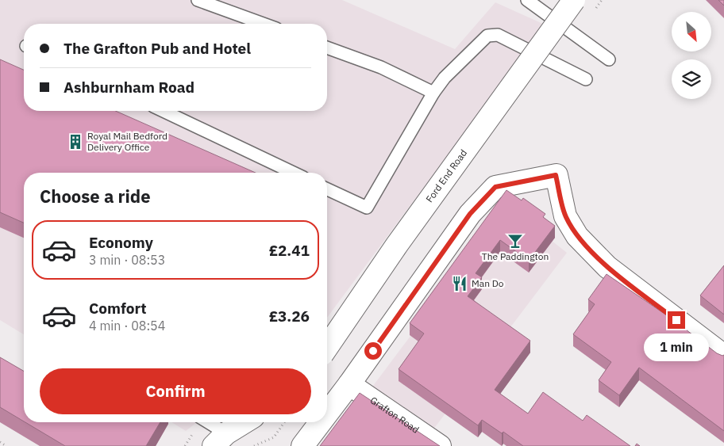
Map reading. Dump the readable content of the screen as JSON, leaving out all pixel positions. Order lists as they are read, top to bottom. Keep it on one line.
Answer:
{"streets":{"main road":["Ford End Road","Grafton Road"]},"places":{"building":["Royal Mail Bedford Delivery Office"],"bar":["The Paddington"],"restaurant":["Man Do"]},"north":"bottom right","page":{"banner":["The Grafton Pub and Hotel","Ashburnham Road"],"heading":"Choose a ride","list":[{"name":"Economy","note":"3 min · 08:53","value":"£2.41"},{"name":"Comfort","note":"4 min · 08:54","value":"£3.26"}],"bubble":"1 min","buttons":"Confirm"}}
